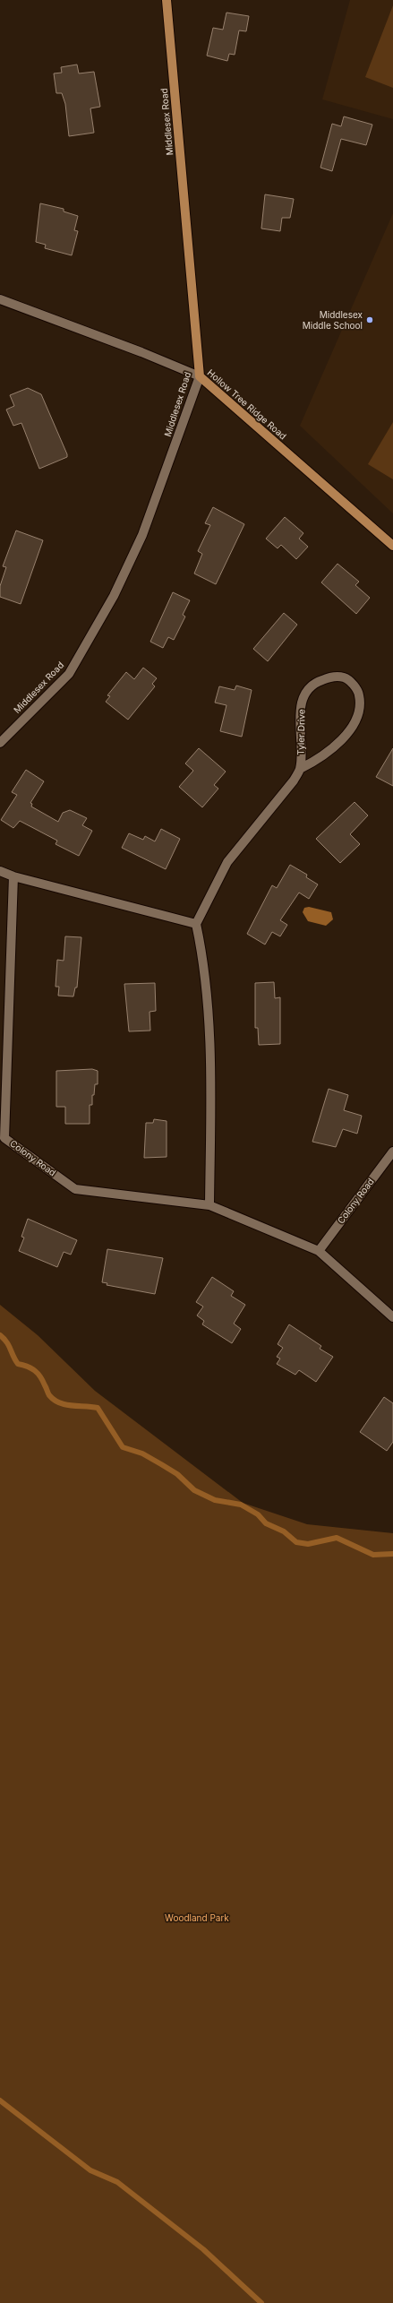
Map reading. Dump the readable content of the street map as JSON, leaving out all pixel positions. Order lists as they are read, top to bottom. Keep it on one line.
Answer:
{"streets":{"main road":["Middlesex Road","Hollow Tree Ridge Road"],"street":["Tyler Drive","Colony Road"]},"crossings":[["Middlesex Road","Hollow Tree Ridge Road"]],"parks":["Woodland Park"],"places":["Middlesex Middle School"]}
